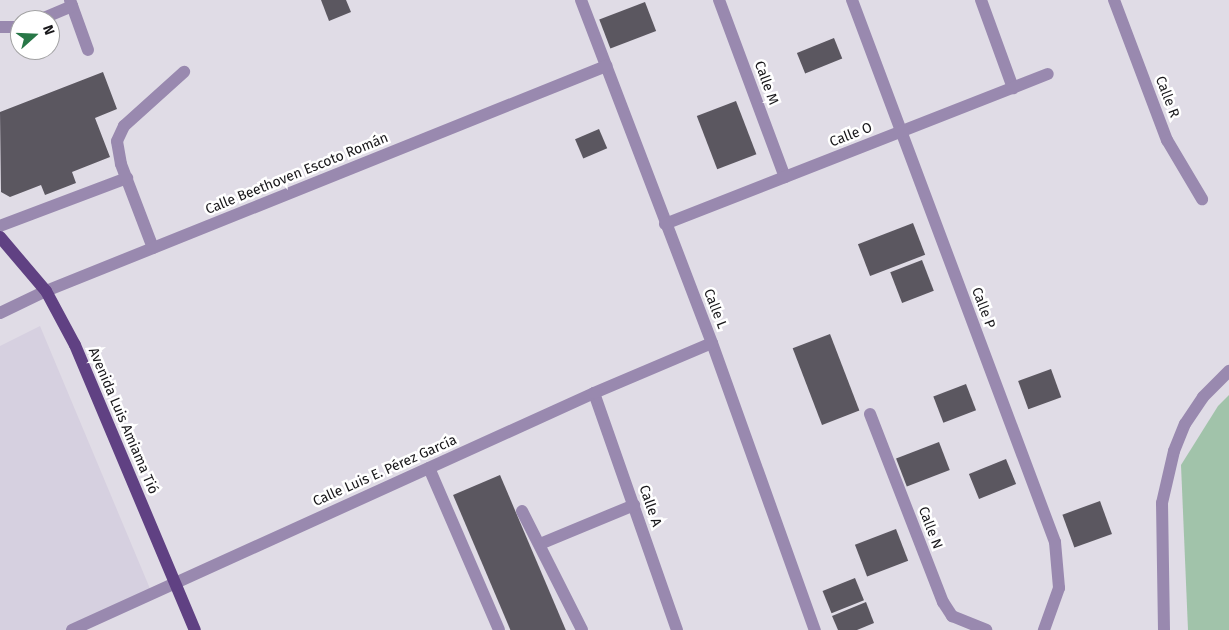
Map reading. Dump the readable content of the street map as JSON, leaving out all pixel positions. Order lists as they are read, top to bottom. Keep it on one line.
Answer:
{"streets":{"main road":["Avenida Luis Amiama Tió"],"street":["Calle M","Calle R","Calle O","Calle Beethoven Escoto Román","Calle P","Calle L","Calle Luis E. Pérez García","Calle A","Calle N"]},"crossings":[["Calle M","Calle O"],["Calle O","Calle P"],["Calle O","Calle L"],["Calle Beethoven Escoto Román","Calle L"],["Calle Beethoven Escoto Román","Avenida Luis Amiama Tió"],["Calle L","Calle Luis E. Pérez García"],["Avenida Luis Amiama Tió","Calle Luis E. Pérez García"],["Calle Luis E. Pérez García","Calle A"]],"north":"right"}
